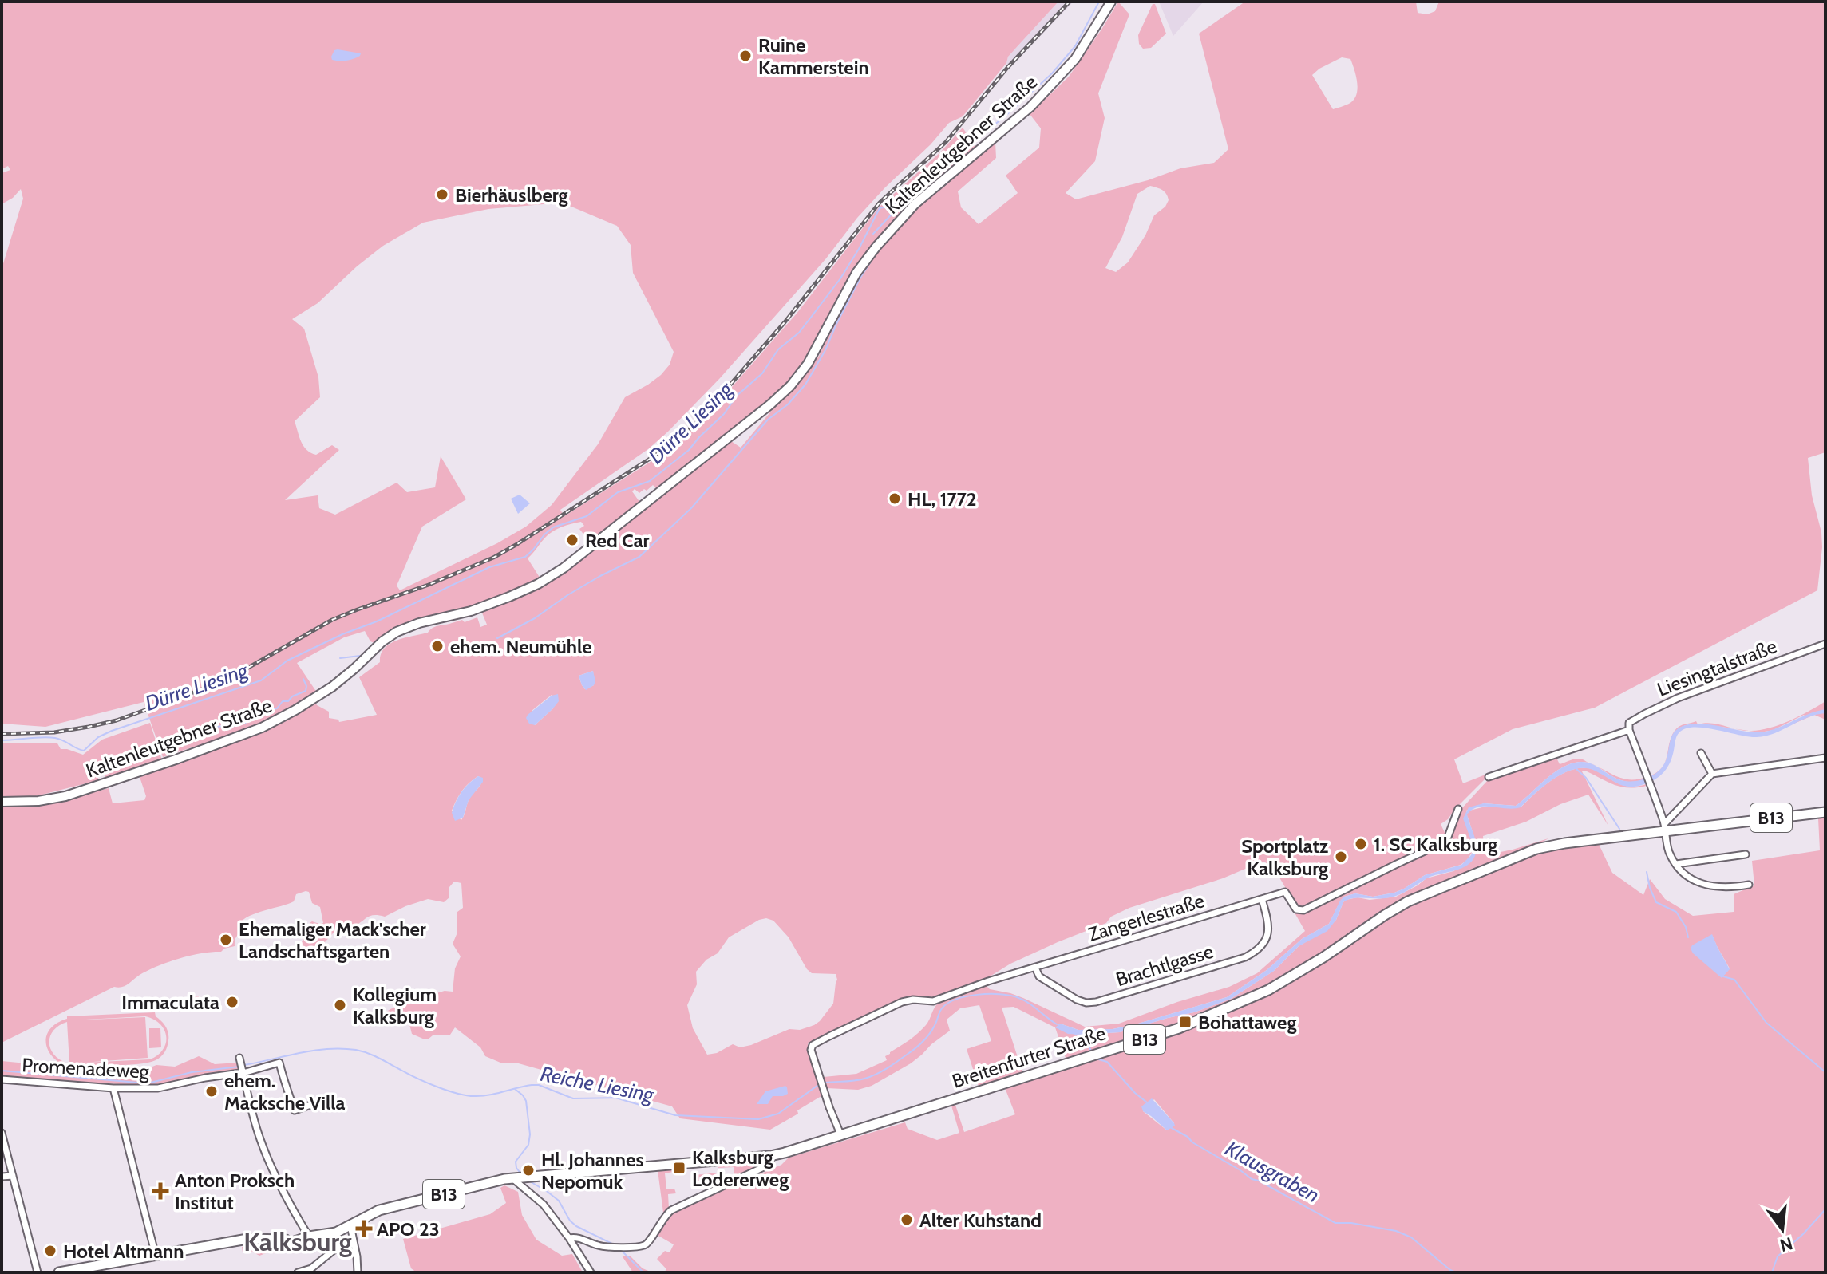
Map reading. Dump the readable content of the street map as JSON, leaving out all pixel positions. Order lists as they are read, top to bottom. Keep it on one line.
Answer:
{"streets":{"main road":["Kaltenleutgebner Straße","B13","Breitenfurter Straße"],"street":["Liesingtalstraße","Zangerlestraße","Brachtlgasse","Promenadeweg"]},"crossings":[["B13","Breitenfurter Straße"],["Zangerlestraße","Brachtlgasse"],["Zangerlestraße","Breitenfurter Straße"]],"districts":["Kalksburg"],"water":["Dürre Liesing","Reiche Liesing","Klausgraben"],"places":{"other":["Ruine Kammerstein","Bierhäuslberg","HL, 1772","Red Car","ehem. Neumühle","1. SC Kalksburg","Sportplatz Kalksburg","Ehemaliger Mack'scher Landschaftsgarten","Immaculata","Kollegium Kalksburg","ehem. Macksche Villa","Hl. Johannes Nepomuk","Alter Kuhstand","Hotel Altmann"],"transit":["Bohattaweg","Kalksburg Lodererweg"],"health":["Anton Proksch Institut","APO 23"]},"north":"bottom"}
